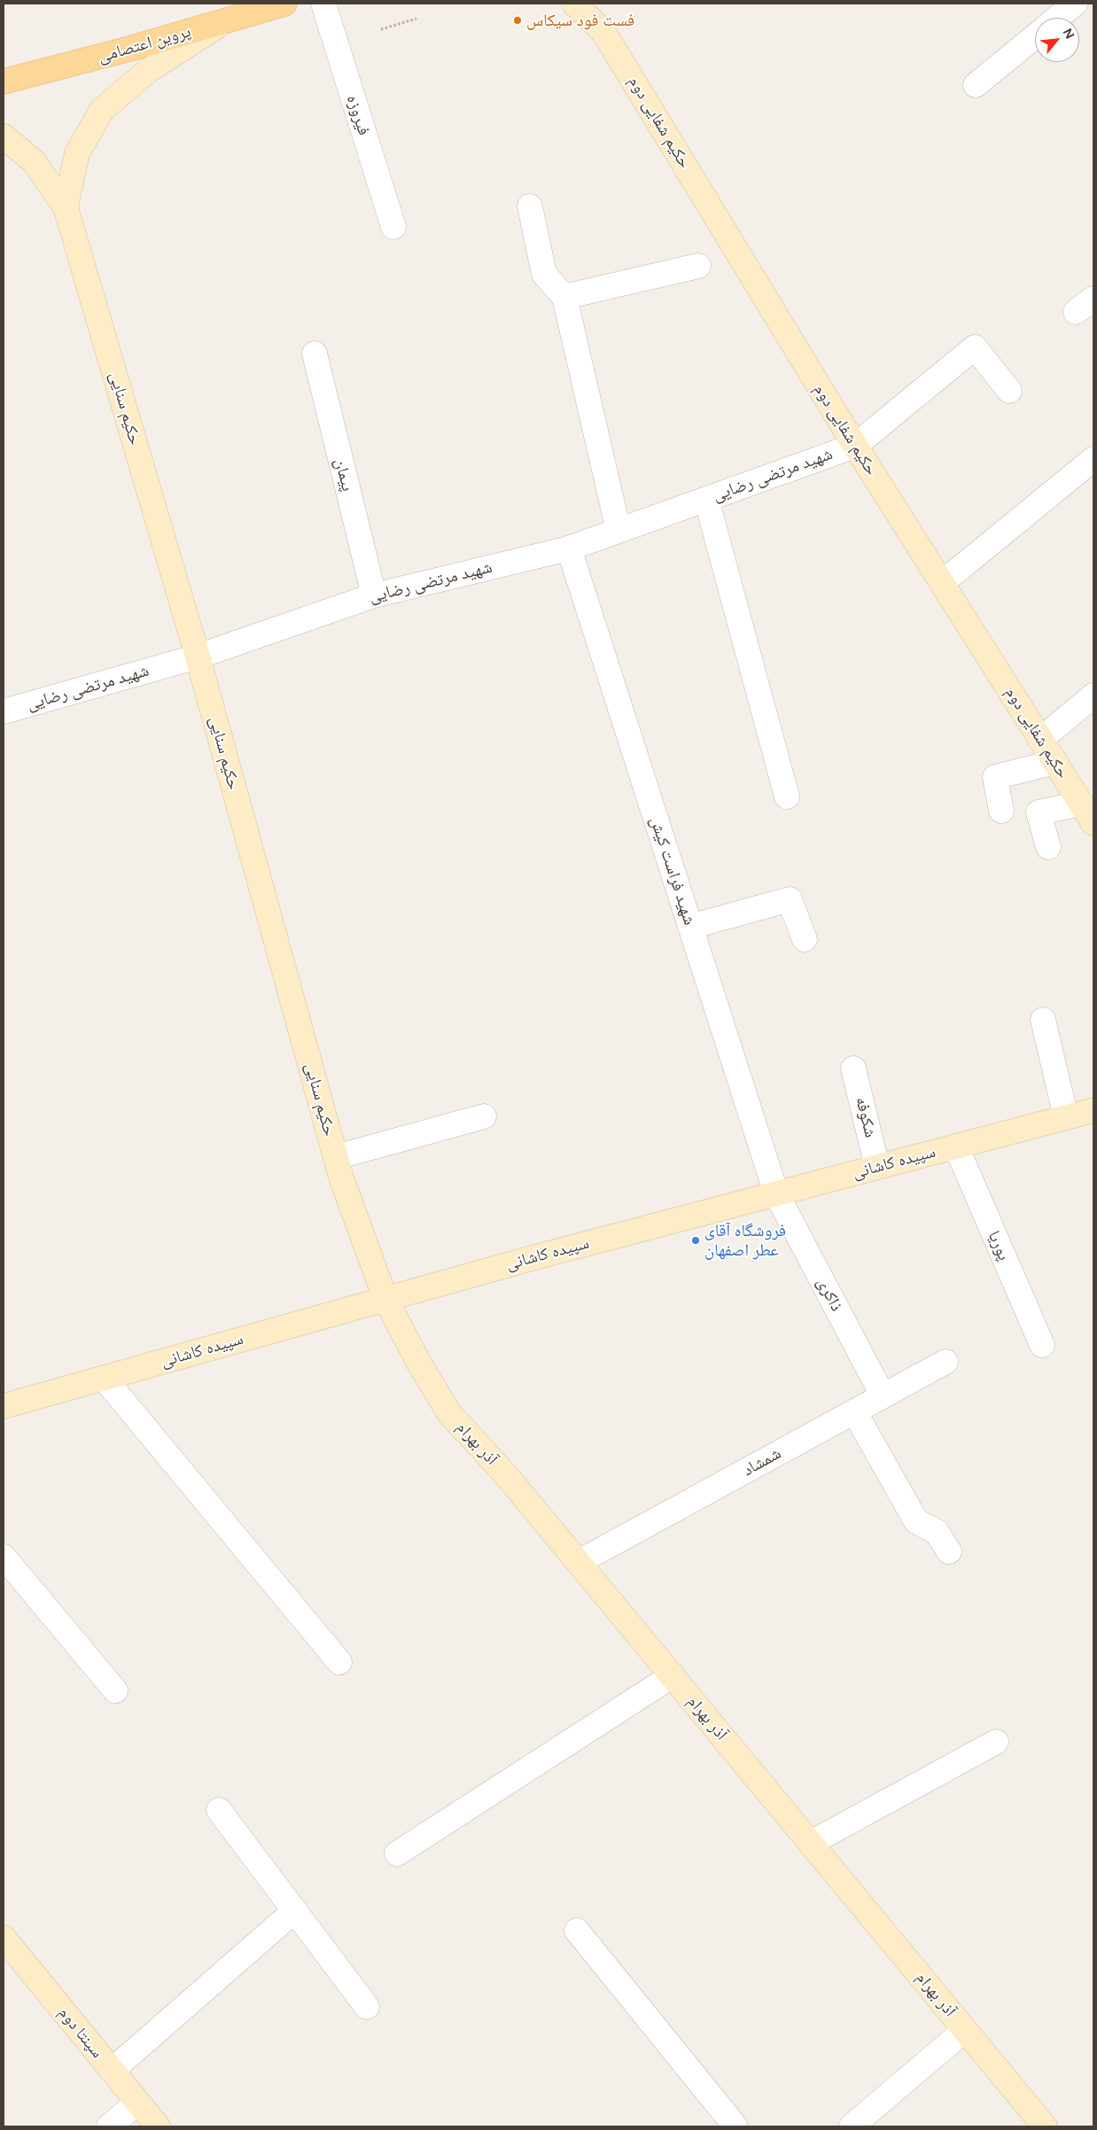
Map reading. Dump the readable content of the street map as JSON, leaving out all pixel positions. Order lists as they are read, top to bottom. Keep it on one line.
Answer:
{"streets":{"main road":["پروین اعتصامی"],"street":["فیروزه","حکیم شفایی دوم","حکیم سنایی","پیمان","شهید مرتضی رضایی","شهید فراست کیش","شکوفه","سپیده کاشانی","پوریا","ذاکری","آذر بهرام","شمشاد","سپنتا دوم"]},"crossings":[["حکیم شفایی دوم","شهید مرتضی رضایی"],["حکیم سنایی","شهید مرتضی رضایی"],["حکیم سنایی","سپیده کاشانی"],["حکیم سنایی","آذر بهرام"],["پیمان","شهید مرتضی رضایی"],["شهید مرتضی رضایی","شهید فراست کیش"],["شهید فراست کیش","سپیده کاشانی"],["شهید فراست کیش","ذاکری"],["شکوفه","سپیده کاشانی"],["سپیده کاشانی","پوریا"],["سپیده کاشانی","ذاکری"],["سپیده کاشانی","آذر بهرام"],["ذاکری","شمشاد"],["آذر بهرام","شمشاد"]],"places":["فست فود سیکاس","فروشگاه آقای عطر اصفهان"],"north":"top right"}
